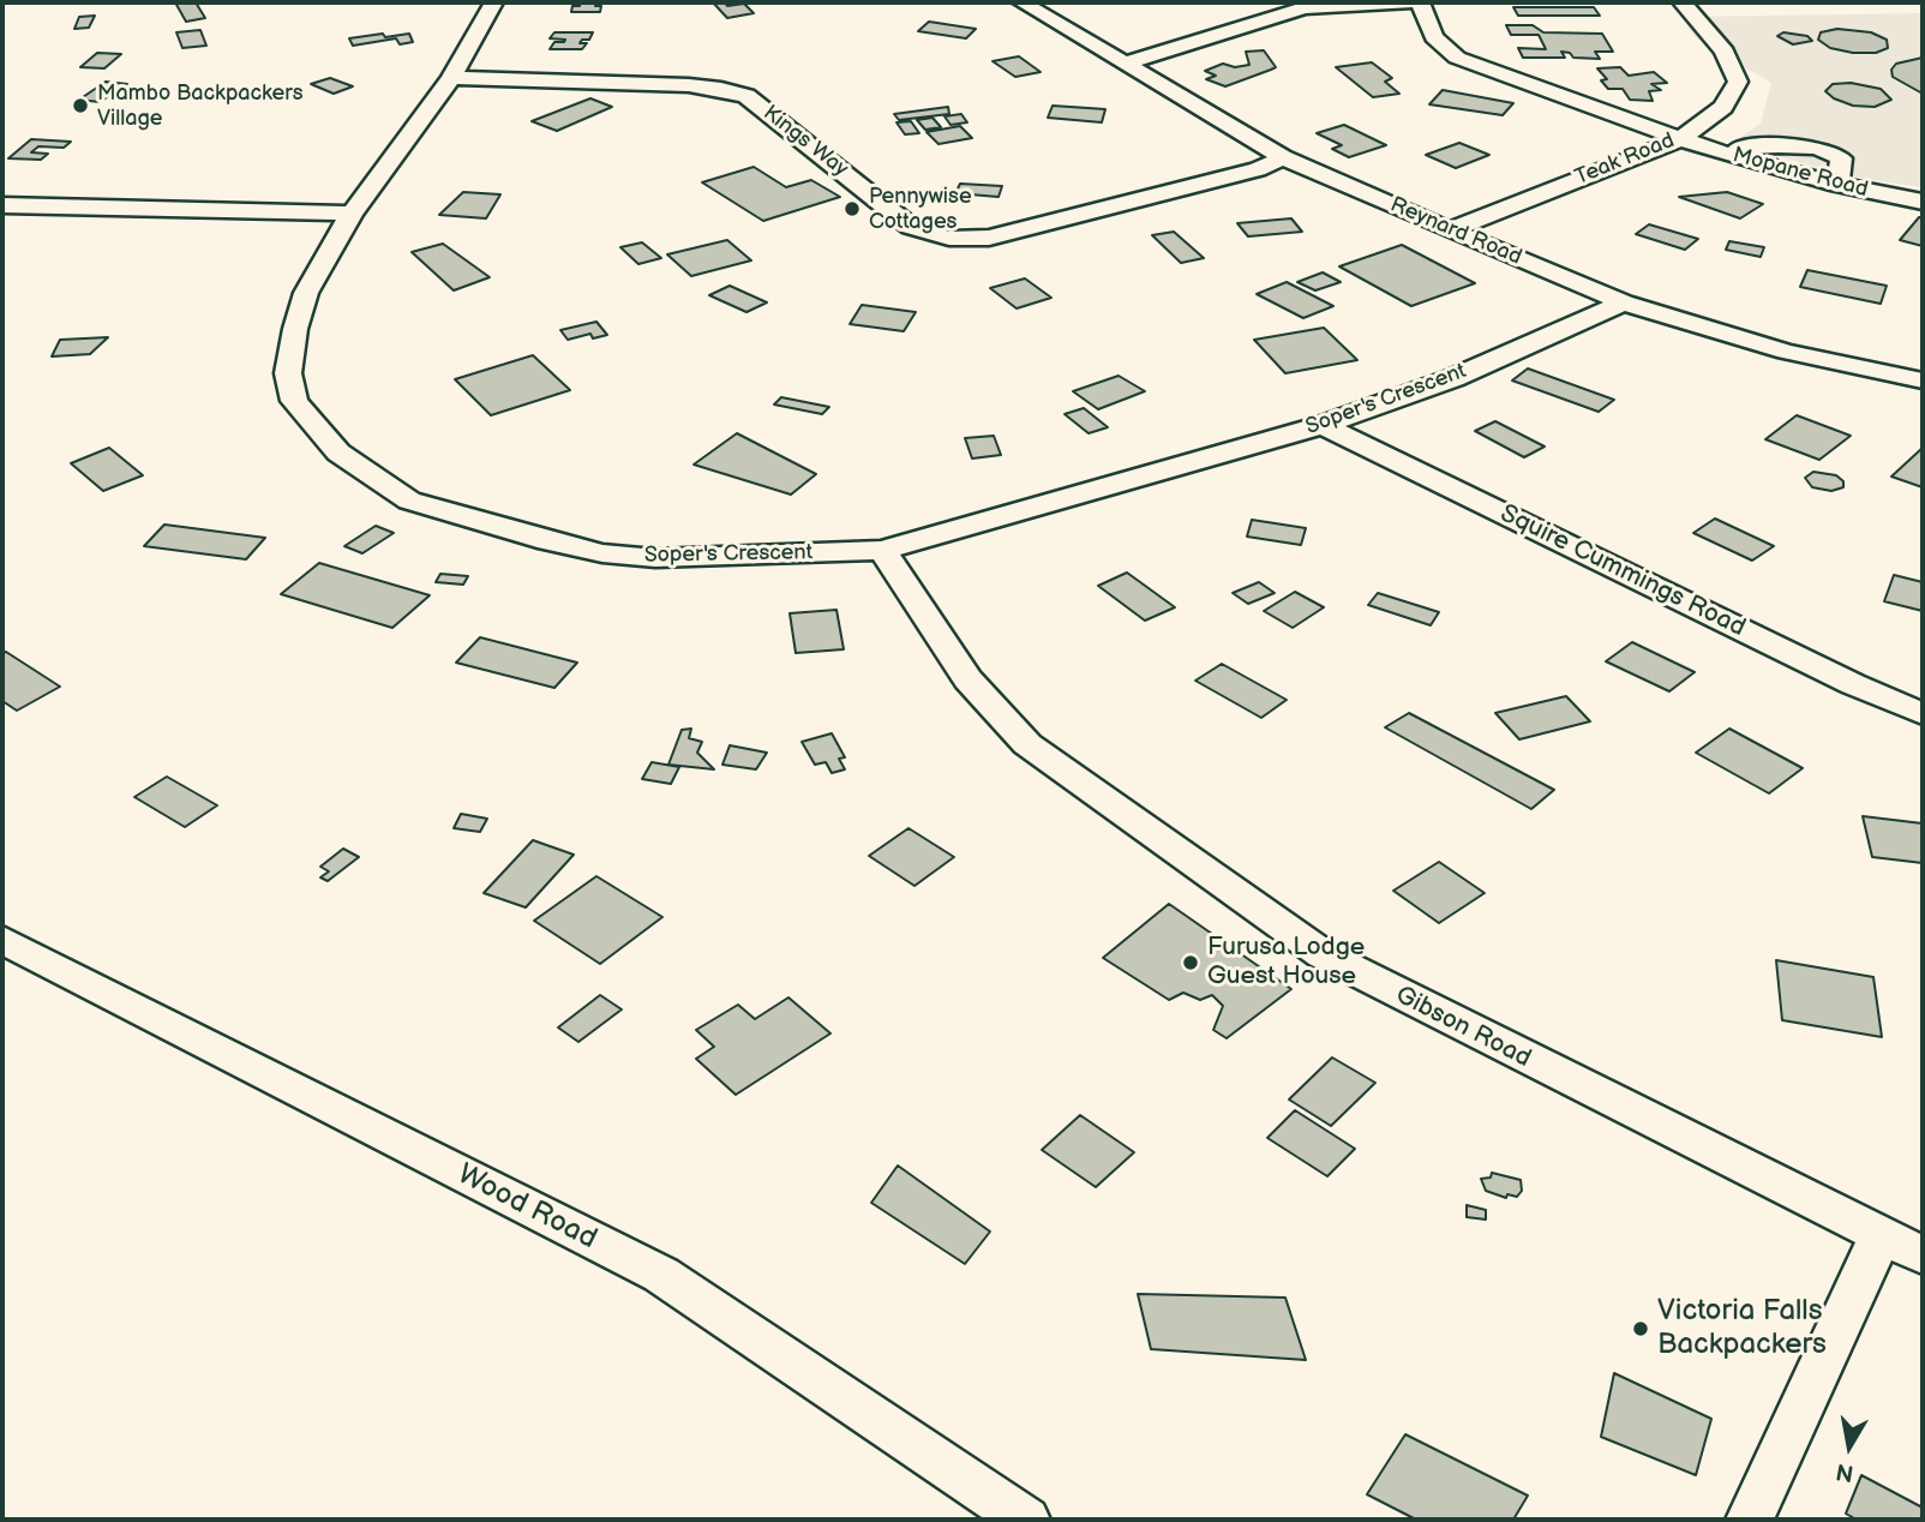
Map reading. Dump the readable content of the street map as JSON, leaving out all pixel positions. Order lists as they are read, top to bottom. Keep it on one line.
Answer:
{"streets":{"street":["Kings Way","Teak Road","Mopane Road","Reynard Road","Soper's Crescent","Squire Cummings Road","Gibson Road","Wood Road"]},"crossings":[["Kings Way","Reynard Road"],["Kings Way","Soper's Crescent"],["Teak Road","Mopane Road"],["Teak Road","Reynard Road"],["Reynard Road","Soper's Crescent"],["Soper's Crescent","Squire Cummings Road"],["Soper's Crescent","Gibson Road"]],"places":["Mambo Backpackers Village","Pennywise Cottages","Furusa Lodge Guest House","Victoria Falls Backpackers"],"north":"bottom"}
